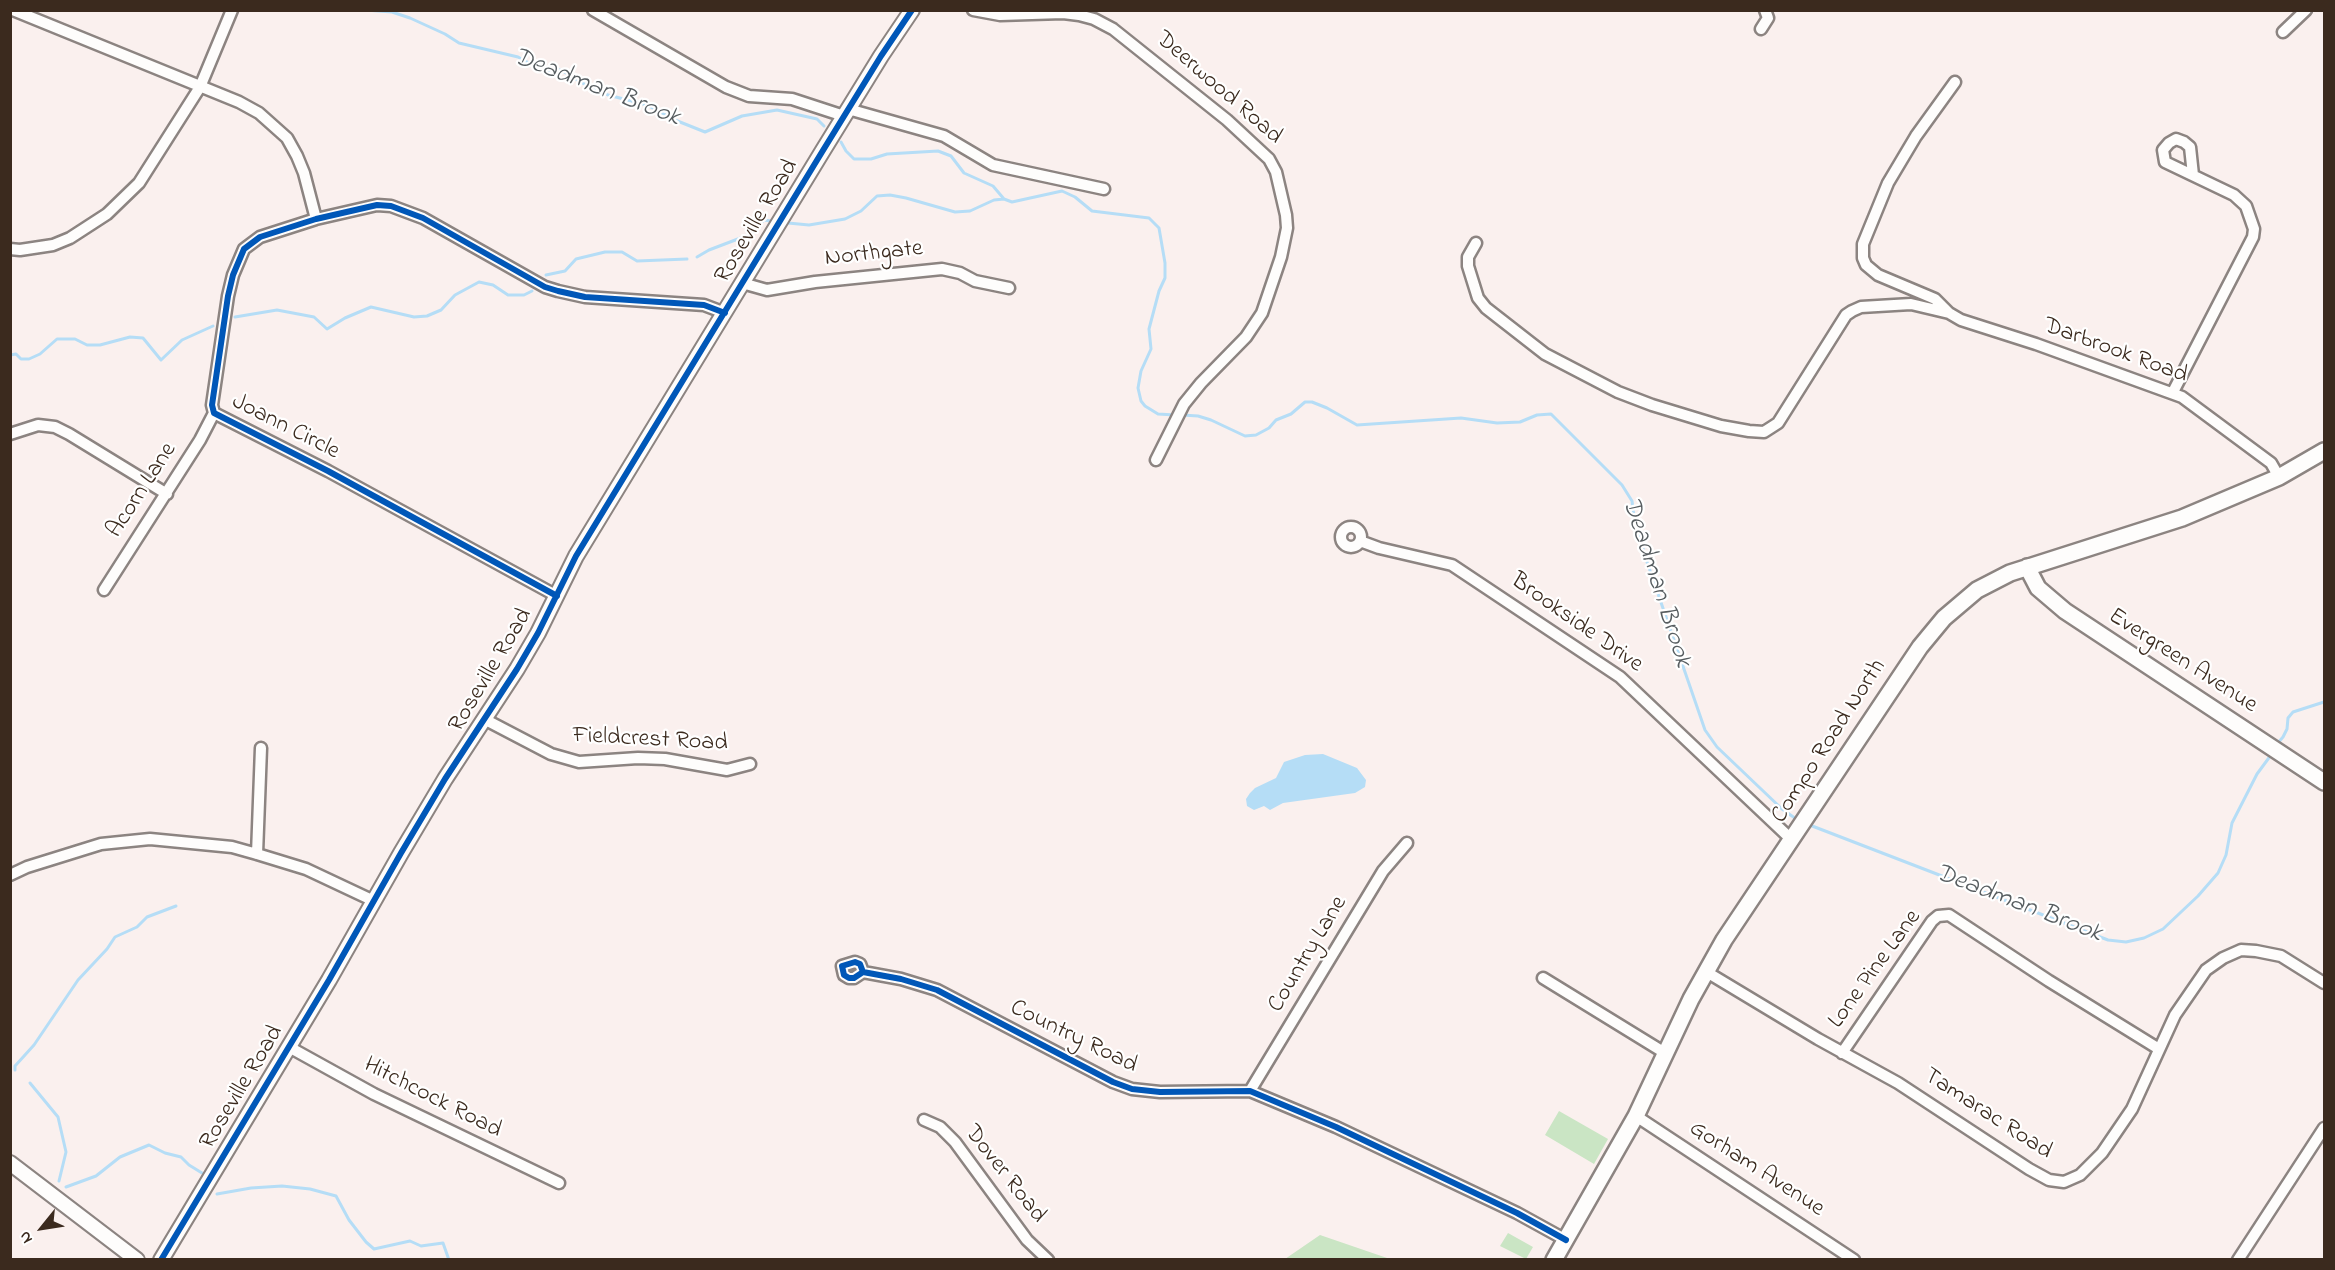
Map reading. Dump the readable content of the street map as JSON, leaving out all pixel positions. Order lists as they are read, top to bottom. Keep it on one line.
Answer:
{"streets":{"main road":["Evergreen Avenue","Compo Road North"],"street":["Deerwood Road","Roseville Road","Northgate","Darbrook Road","Joann Circle","Acorn Lane","Brookside Drive","Fieldcrest Road","Country Lane","Lone Pine Lane","Country Road","Hitchcock Road","Tamarac Road","Gorham Avenue","Dover Road"]},"crossings":[["Roseville Road","Northgate"],["Roseville Road","Joann Circle"],["Roseville Road","Fieldcrest Road"],["Roseville Road","Hitchcock Road"],["Darbrook Road","Compo Road North"],["Joann Circle","Acorn Lane"],["Brookside Drive","Compo Road North"],["Evergreen Avenue","Compo Road North"],["Compo Road North","Country Road"],["Compo Road North","Tamarac Road"],["Compo Road North","Gorham Avenue"],["Country Lane","Country Road"],["Lone Pine Lane","Tamarac Road"]],"water":["Deadman Brook"],"north":"bottom left"}
